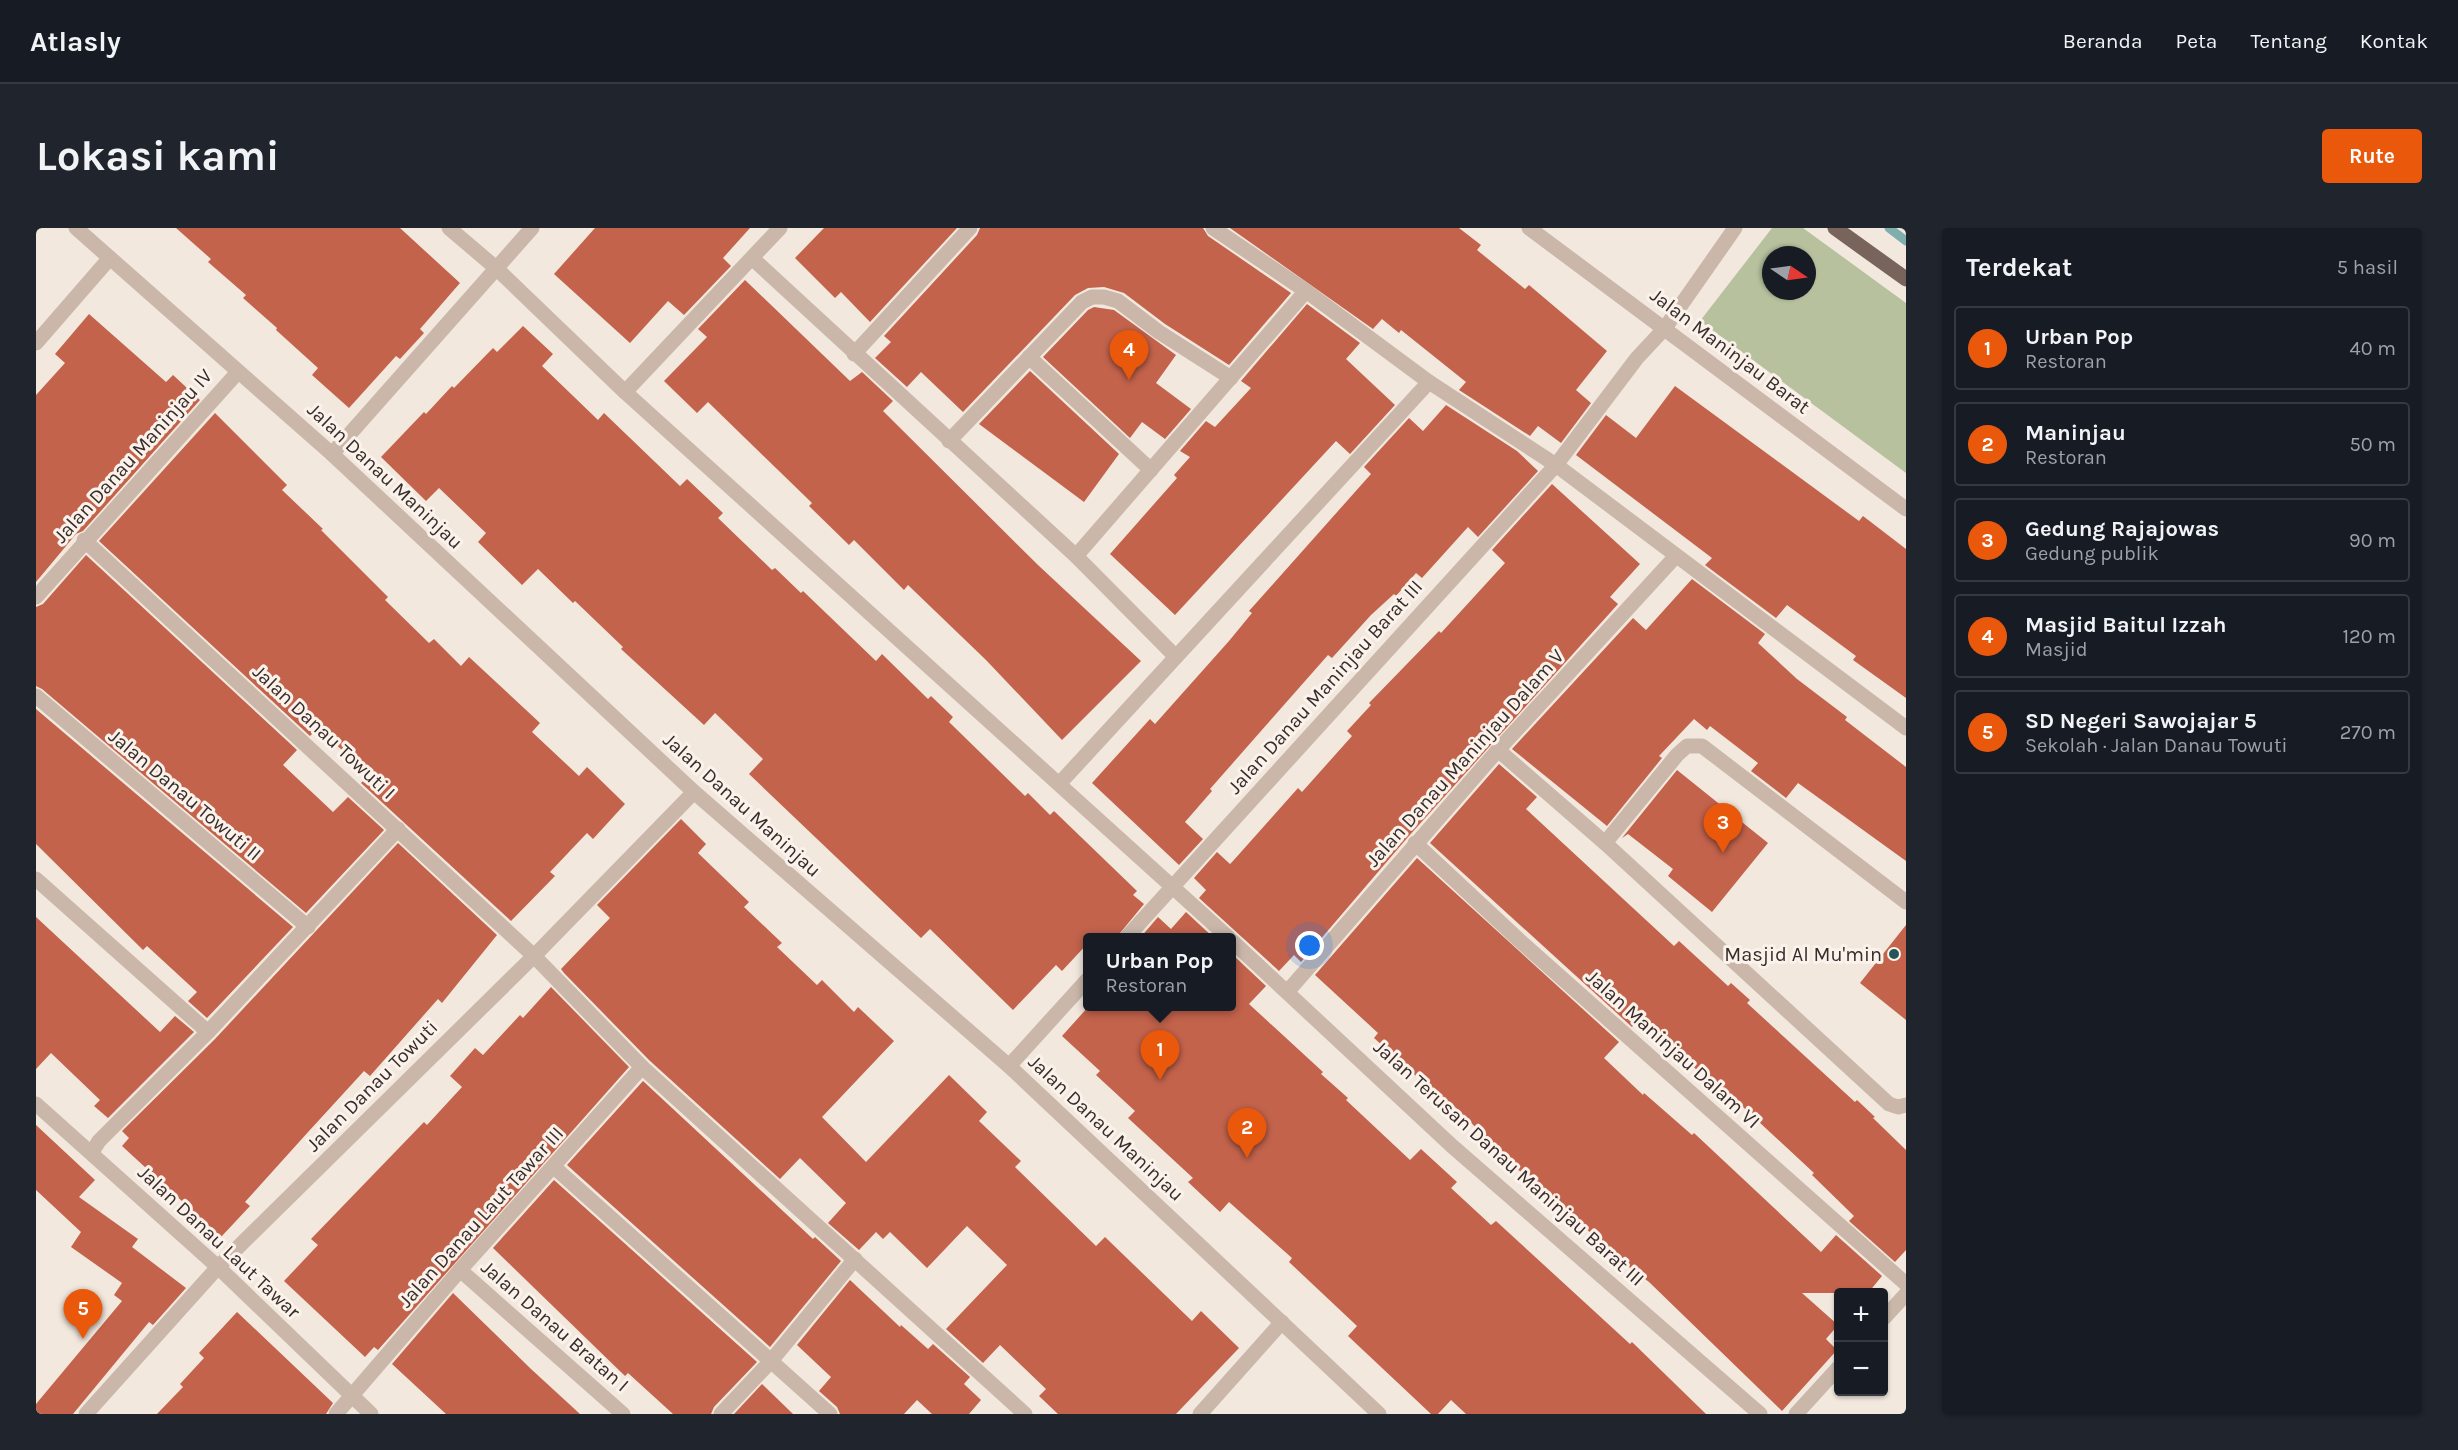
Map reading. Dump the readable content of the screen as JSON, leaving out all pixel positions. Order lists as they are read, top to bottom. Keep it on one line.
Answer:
{"streets":{"street":["Jalan Maninjau Barat","Jalan Danau Maninjau IV","Jalan Danau Maninjau","Jalan Danau Maninjau Barat III","Jalan Danau Towuti I","Jalan Danau Maninjau Dalam V","Jalan Danau Towuti II","Jalan Maninjau Dalam VI","Jalan Danau Towuti","Jalan Terusan Danau Maninjau Barat III","Jalan Danau Laut Tawar III","Jalan Danau Laut Tawar","Jalan Danau Bratan I"]},"crossings":[["Jalan Maninjau Barat","Jalan Danau Maninjau Barat III"],["Jalan Danau Maninjau IV","Jalan Danau Maninjau"],["Jalan Danau Maninjau IV","Jalan Danau Towuti I"],["Jalan Danau Maninjau","Jalan Danau Towuti"],["Jalan Danau Towuti I","Jalan Danau Towuti"],["Jalan Danau Towuti I","Jalan Danau Laut Tawar III"],["Jalan Danau Maninjau Dalam V","Jalan Maninjau Dalam VI"],["Jalan Danau Maninjau Dalam V","Jalan Terusan Danau Maninjau Barat III"],["Jalan Danau Towuti","Jalan Danau Laut Tawar"],["Jalan Danau Laut Tawar III","Jalan Danau Laut Tawar"],["Jalan Danau Laut Tawar III","Jalan Danau Bratan I"]],"places":["Masjid Al Mu'min"],"north":"right","page":{"header":"Atlasly","nav":["Beranda","Peta","Tentang","Kontak"],"buttons":"Rute","title":"Lokasi kami","heading":["Terdekat","5 hasil"],"list":[{"mark":"1","name":"Urban Pop","note":"Restoran","value":"40 m"},{"mark":"2","name":"Maninjau","note":"Restoran","value":"50 m"},{"mark":"3","name":"Gedung Rajajowas","note":"Gedung publik","value":"90 m"},{"mark":"4","name":"Masjid Baitul Izzah","note":"Masjid","value":"120 m"},{"mark":"5","name":"SD Negeri Sawojajar 5","note":"Sekolah · Jalan Danau Towuti","value":"270 m"}],"pins":["4","3","1","2","5"],"popup":["Urban Pop","Restoran"],"map_buttons":["+","−"]}}
